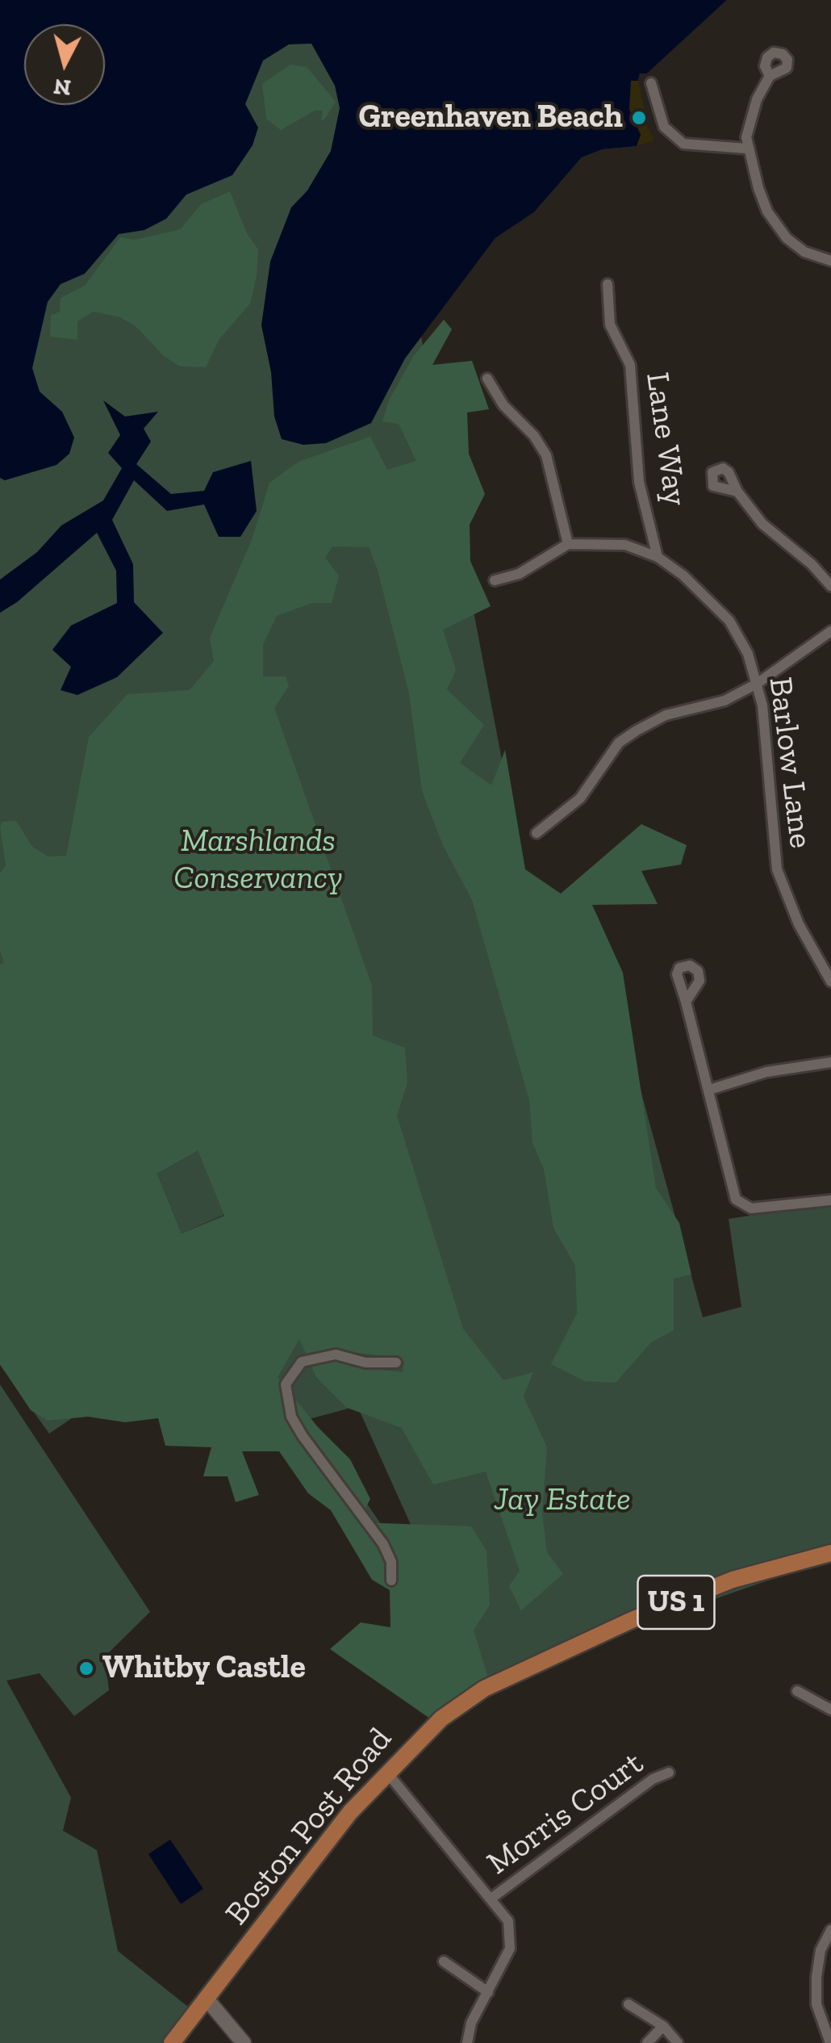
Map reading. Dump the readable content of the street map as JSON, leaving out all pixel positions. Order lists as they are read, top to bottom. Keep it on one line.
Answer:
{"streets":{"main road":["US 1","Boston Post Road"],"street":["Lane Way","Barlow Lane","Morris Court"]},"crossings":[["Lane Way","Barlow Lane"]],"parks":["Marshlands Conservancy","Jay Estate"],"places":["Greenhaven Beach","Whitby Castle"],"north":"bottom"}
